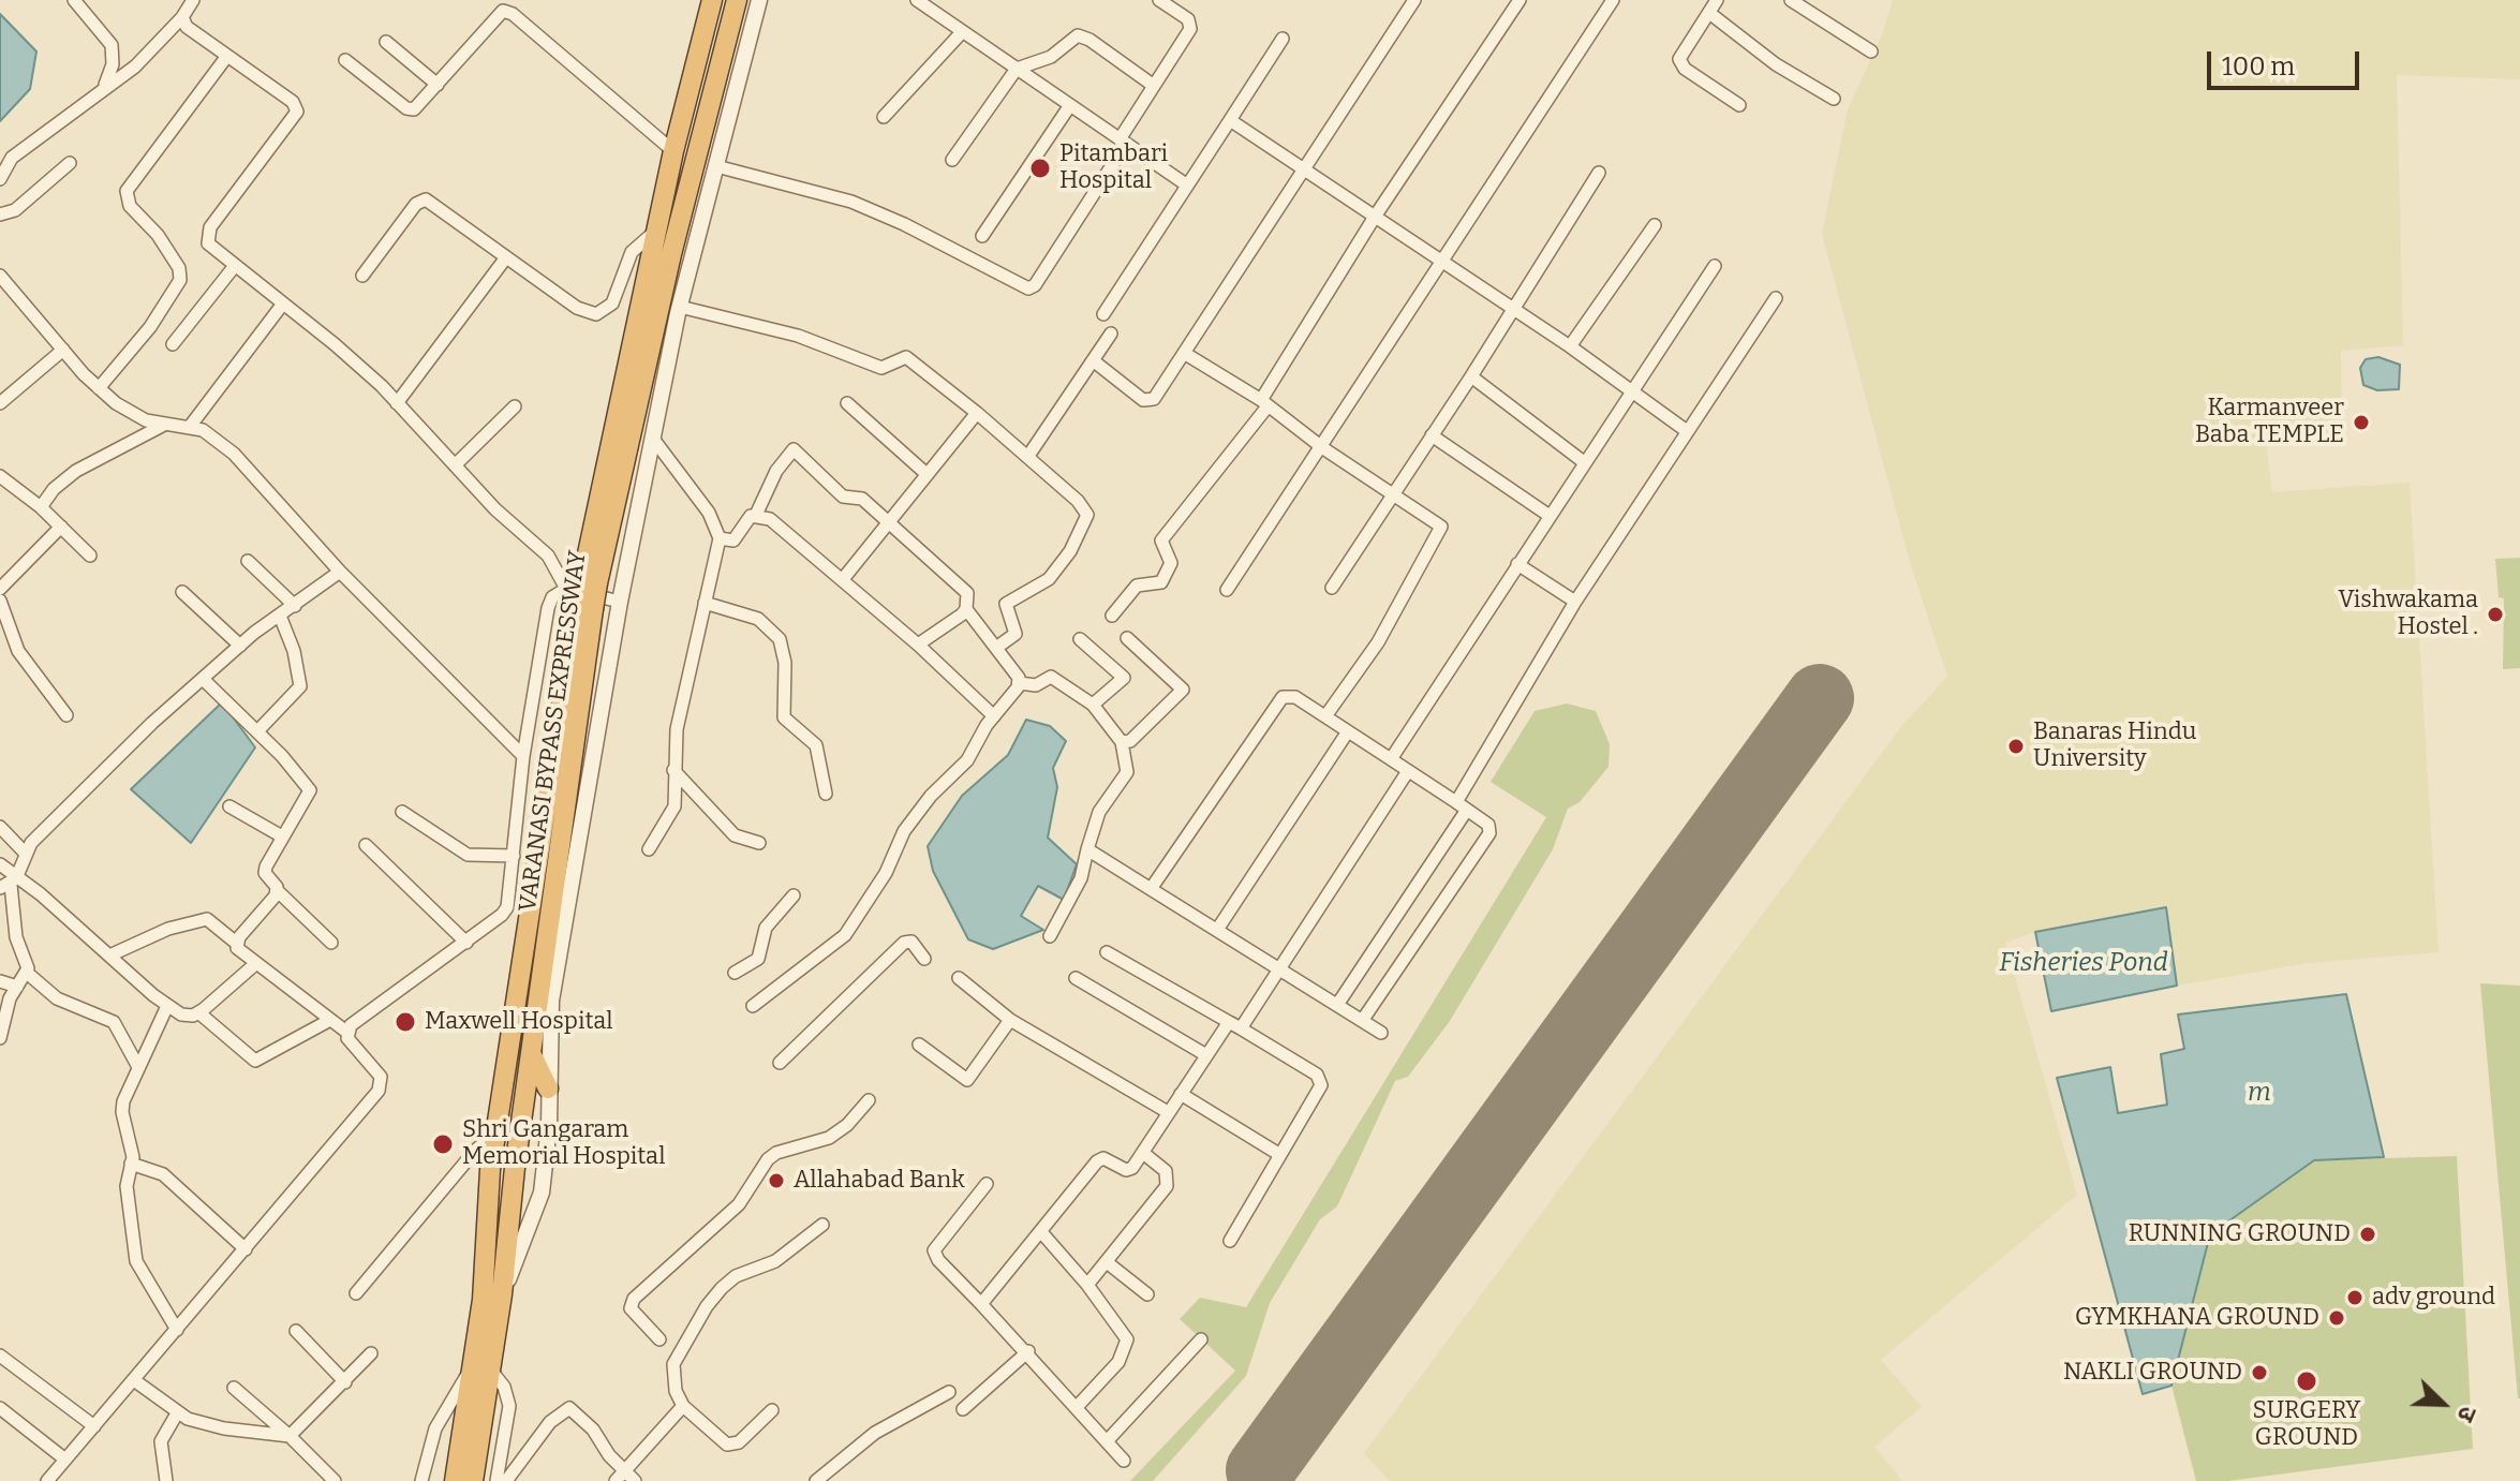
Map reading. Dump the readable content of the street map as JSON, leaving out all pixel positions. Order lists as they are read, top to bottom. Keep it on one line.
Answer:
{"streets":{"highway":["VARANASI BYPASS EXPRESSWAY"]},"water":["Fisheries Pond","m"],"places":["Pitambari Hospital","Karmanveer Baba TEMPLE","Vishwakama Hostel .","Banaras Hindu University","Maxwell Hospital","Shri Gangaram Memorial Hospital","Allahabad Bank","RUNNING GROUND","adv ground","GYMKHANA GROUND","NAKLI GROUND","SURGERY GROUND"],"scale_bar":"100 m","north":"bottom right"}
